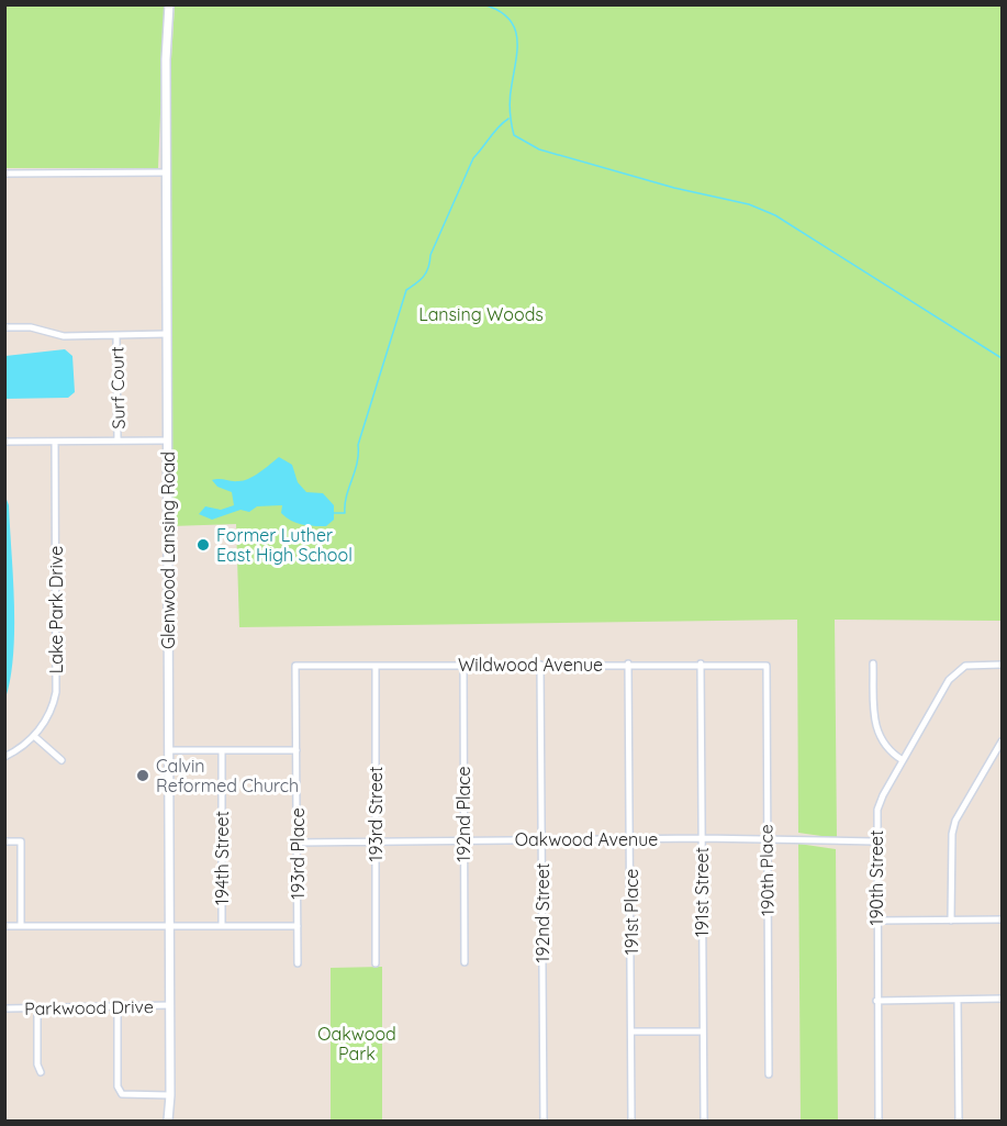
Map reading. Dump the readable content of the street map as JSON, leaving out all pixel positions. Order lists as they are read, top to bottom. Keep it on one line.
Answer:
{"streets":{"main road":["Glenwood Lansing Road"],"street":["Surf Court","Lake Park Drive","Wildwood Avenue","193rd Street","192nd Place","Oakwood Avenue","193rd Place","194th Street","190th Place","190th Street","191st Street","191st Place","192nd Street","Parkwood Drive"]},"crossings":[["Glenwood Lansing Road","Parkwood Drive"],["Wildwood Avenue","193rd Street"],["Wildwood Avenue","192nd Place"],["Wildwood Avenue","193rd Place"],["Wildwood Avenue","190th Place"],["Wildwood Avenue","191st Street"],["Wildwood Avenue","191st Place"],["Wildwood Avenue","192nd Street"],["193rd Street","Oakwood Avenue"],["192nd Place","Oakwood Avenue"],["Oakwood Avenue","193rd Place"],["Oakwood Avenue","190th Place"],["Oakwood Avenue","190th Street"],["Oakwood Avenue","191st Street"],["Oakwood Avenue","191st Place"],["Oakwood Avenue","192nd Street"]],"parks":["Lansing Woods","Oakwood Park"],"places":["Former Luther East High School","Calvin Reformed Church"]}
